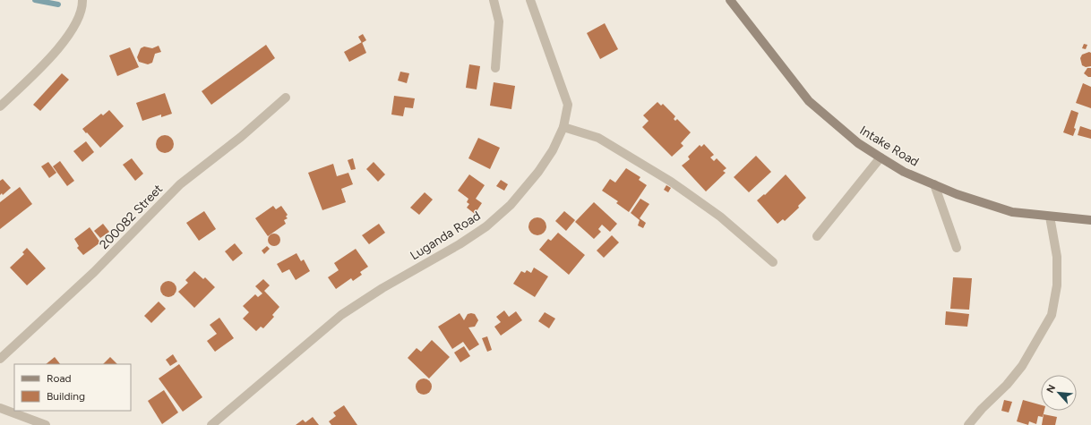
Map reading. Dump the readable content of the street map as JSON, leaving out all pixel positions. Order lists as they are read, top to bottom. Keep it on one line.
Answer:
{"streets":{"street":["Intake Road","200082 Street","Luganda Road"]},"legend":["Road","Building"],"north":"top left"}
